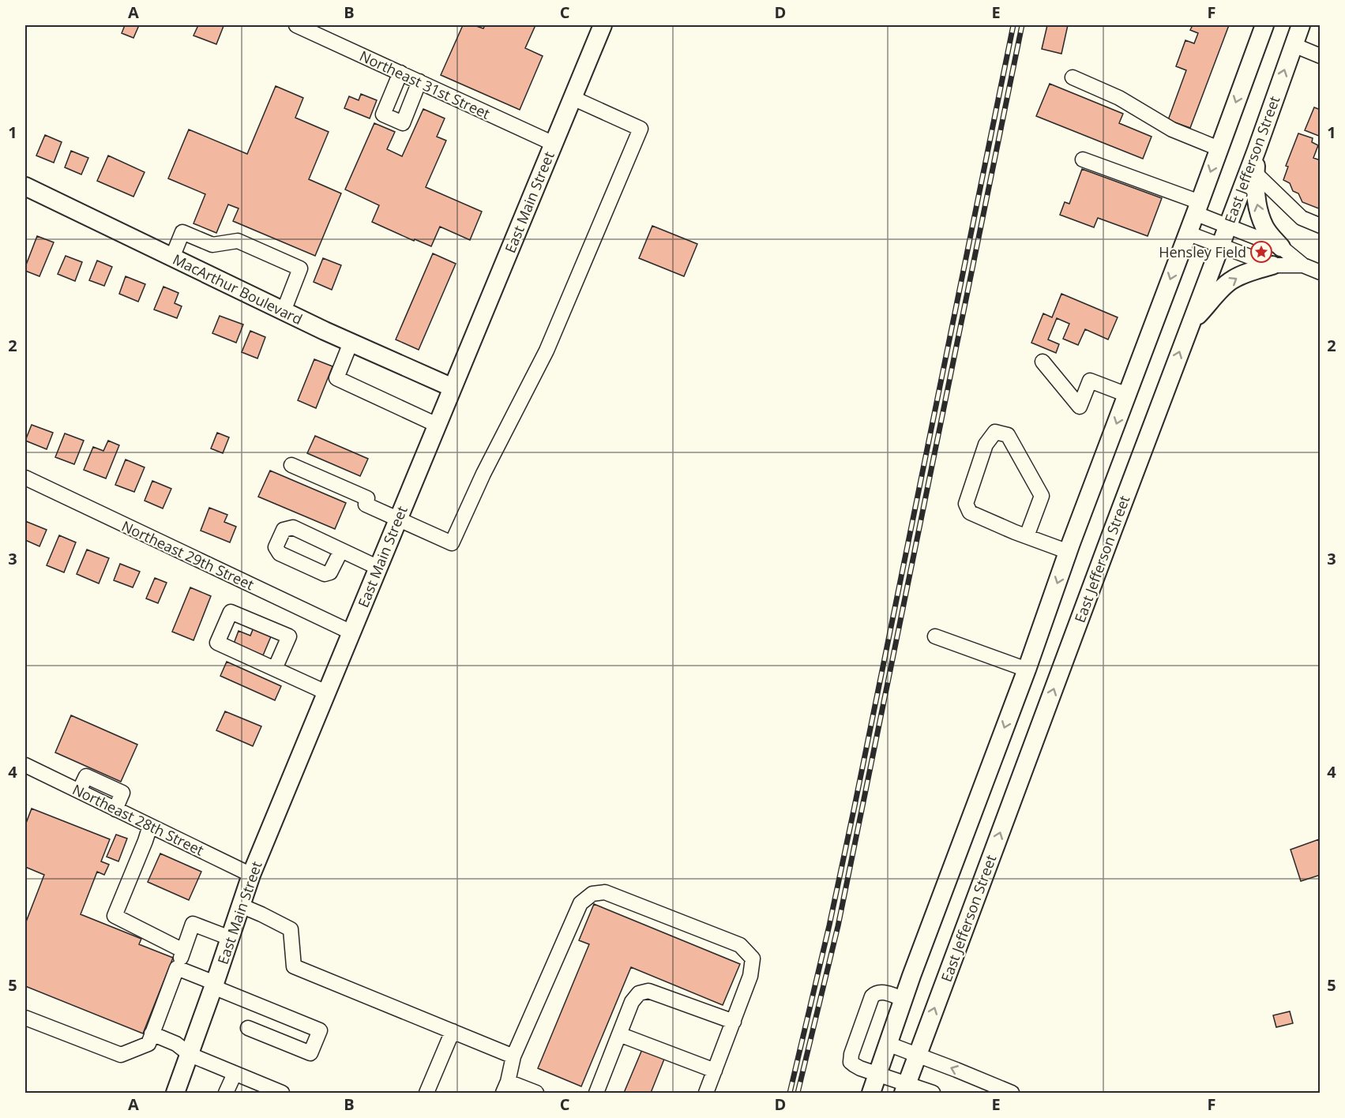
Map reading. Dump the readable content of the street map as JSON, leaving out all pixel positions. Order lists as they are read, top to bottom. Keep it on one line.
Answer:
{"streets":{"main road":["East Jefferson Street","East Main Street","MacArthur Boulevard"],"street":["Northeast 31st Street","Northeast 29th Street","Northeast 28th Street"]},"crossings":[["Northeast 31st Street","East Main Street"],["East Main Street","MacArthur Boulevard"],["East Main Street","Northeast 29th Street"],["East Main Street","Northeast 28th Street"]],"places":{"place":["Hensley Field"]},"grid":{"columns":["A","B","C","D","E","F"],"rows":["1","2","3","4","5"]}}
